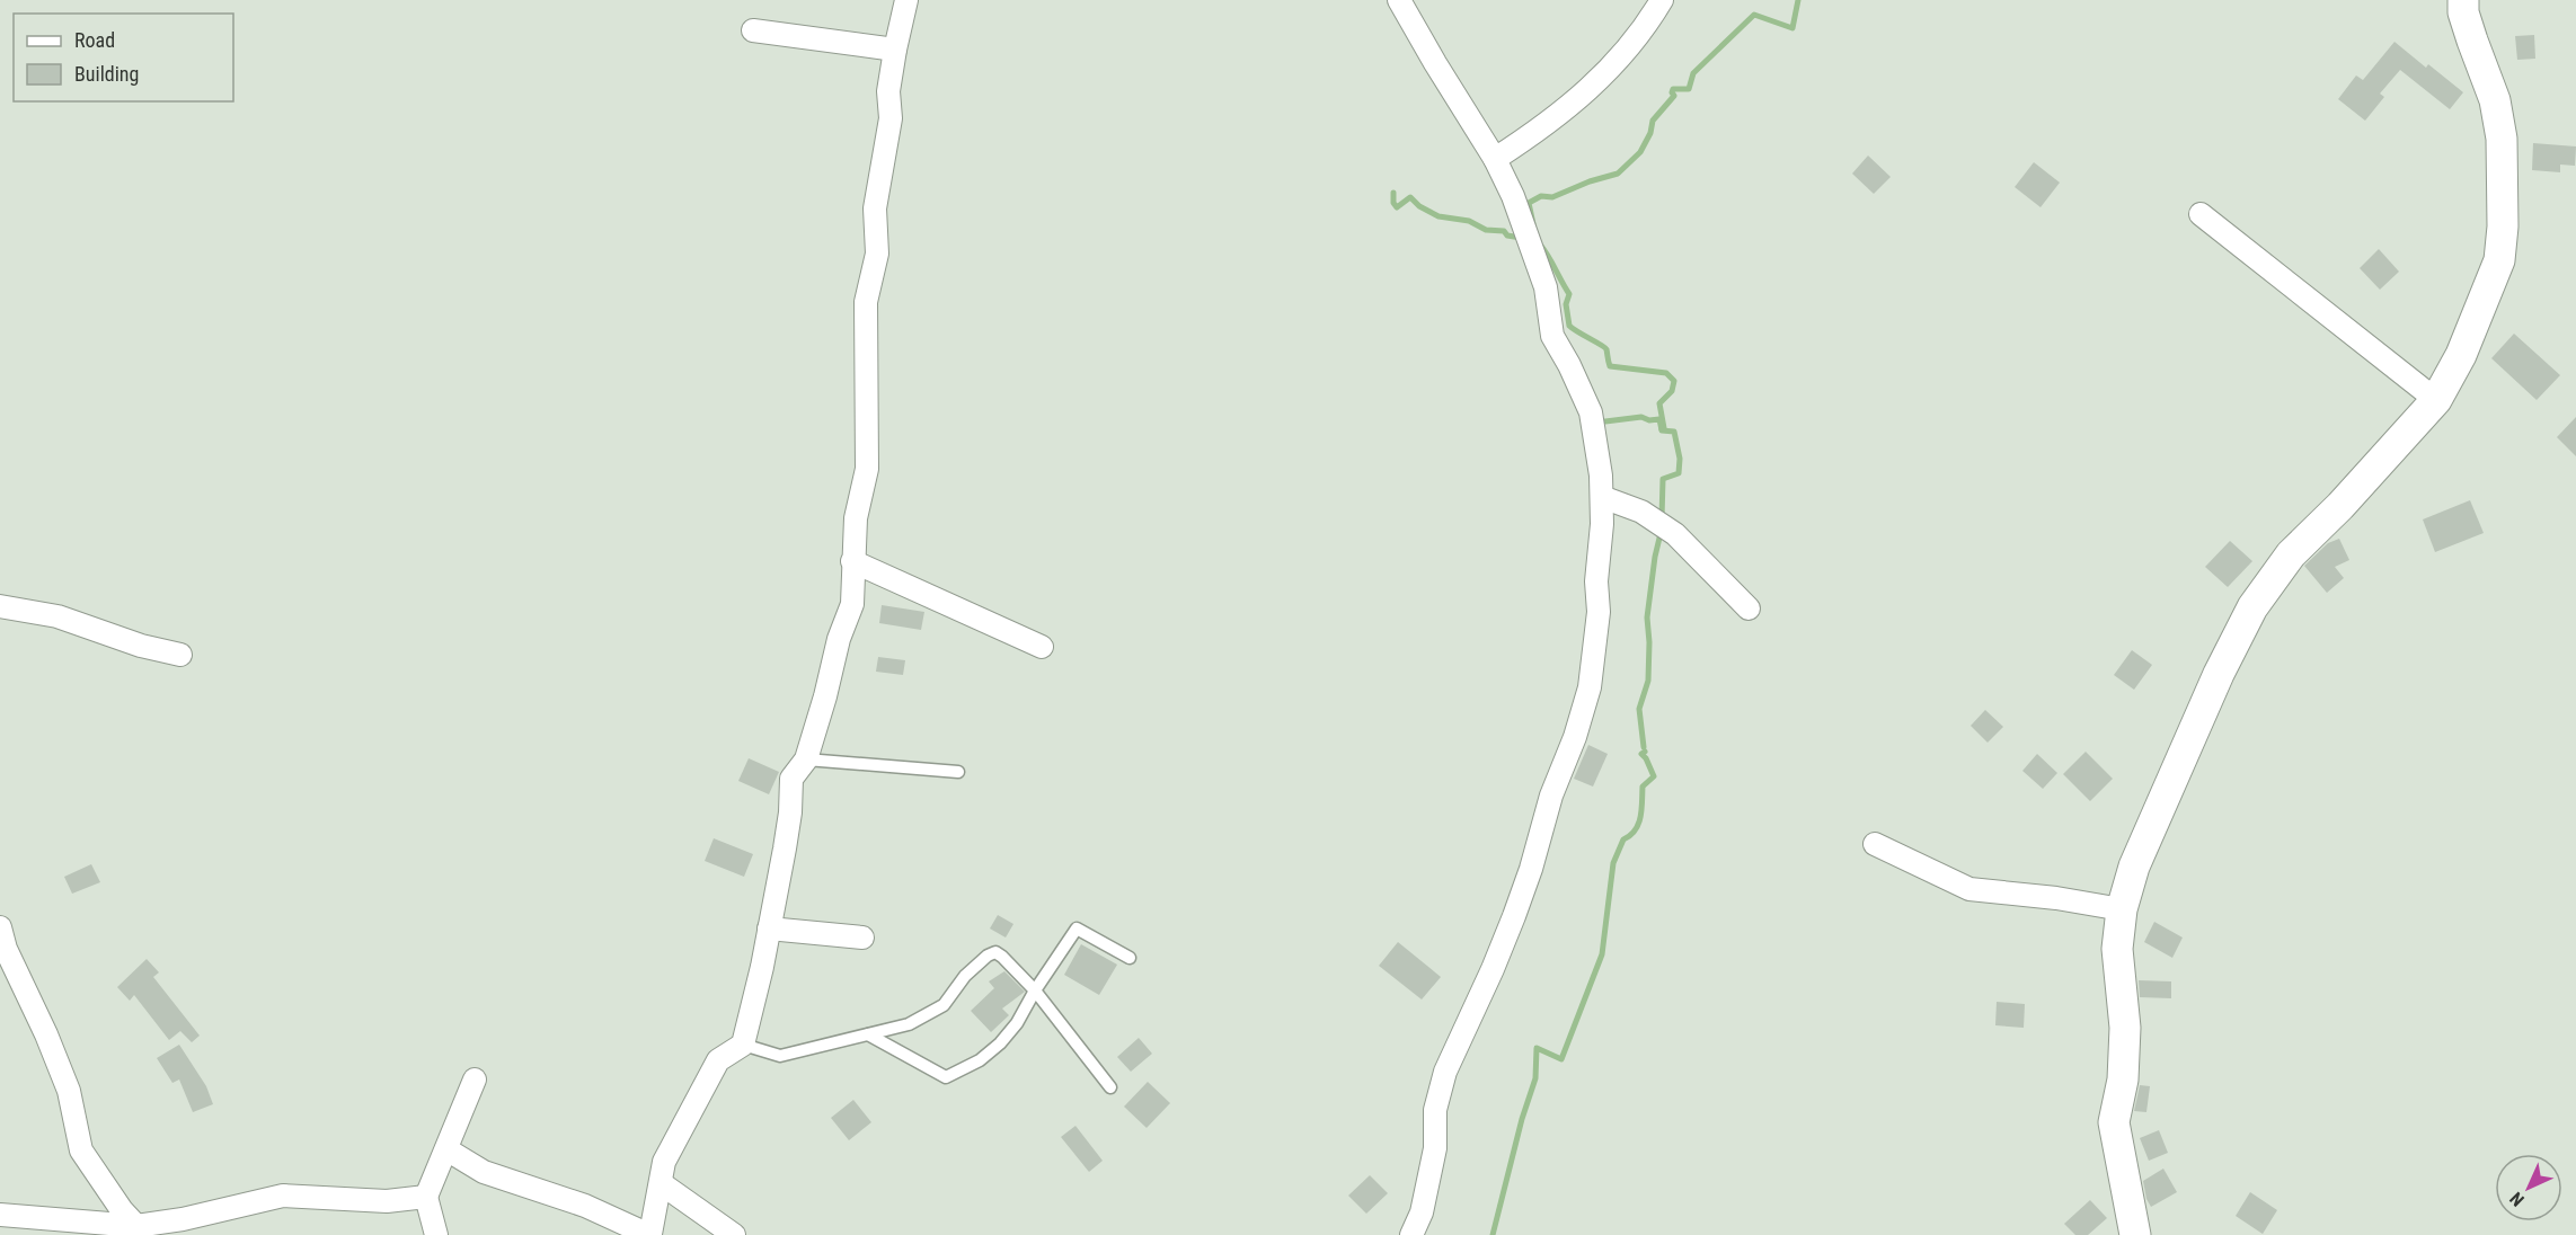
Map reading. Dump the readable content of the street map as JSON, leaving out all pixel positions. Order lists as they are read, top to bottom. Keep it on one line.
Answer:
{"legend":["Road","Building"],"north":"bottom left"}
